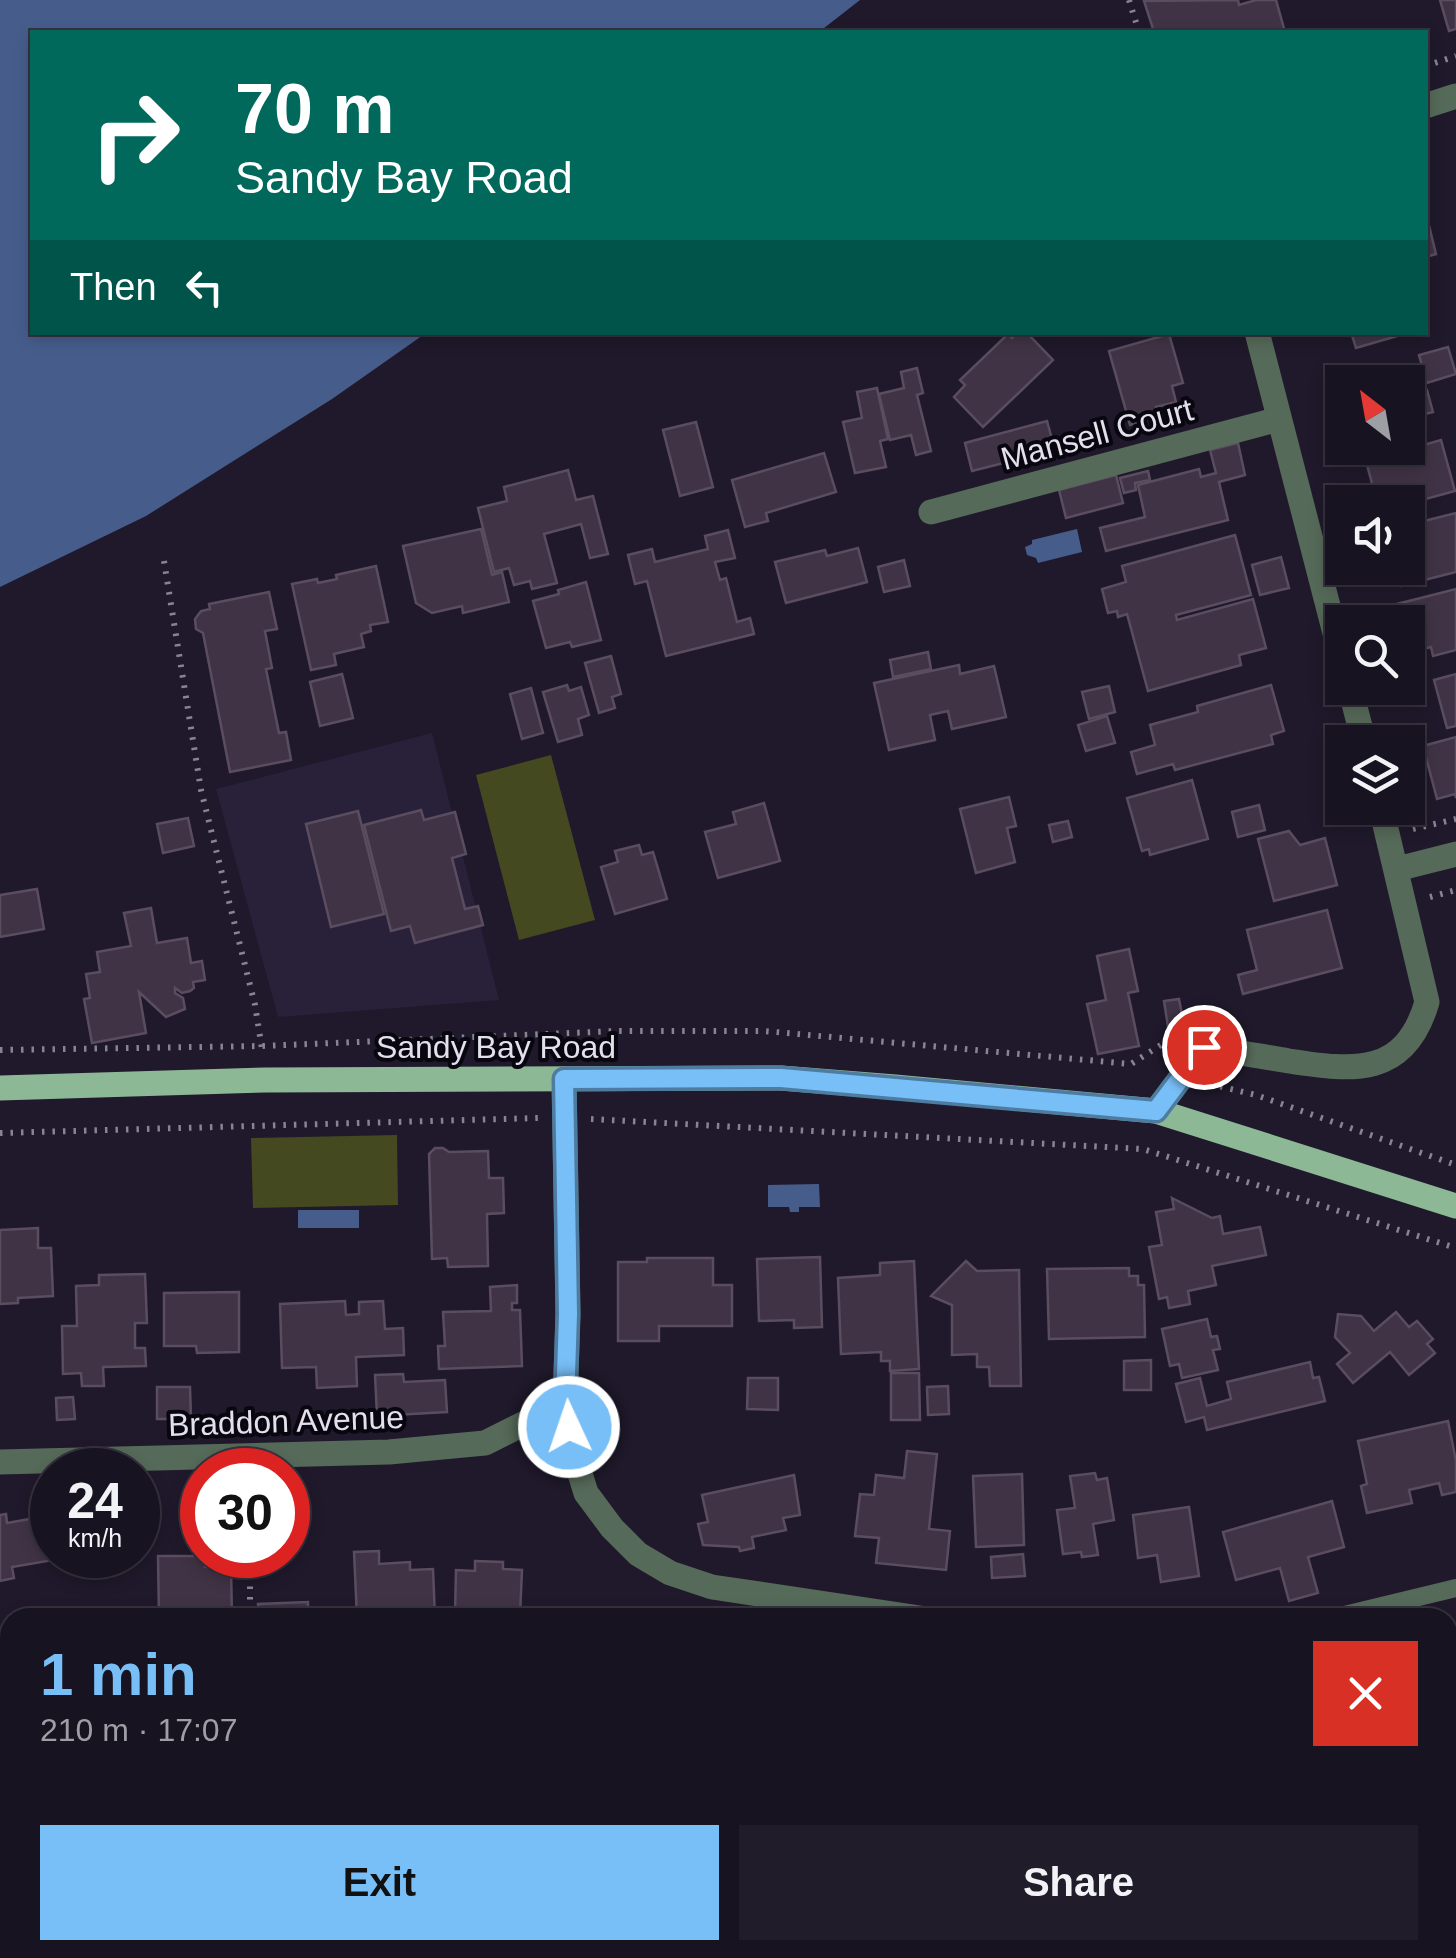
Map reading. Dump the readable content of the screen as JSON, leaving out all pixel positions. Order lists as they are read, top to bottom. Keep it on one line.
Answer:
{"streets":{"main road":["Sandy Bay Road"],"street":["Mansell Court","Braddon Avenue"]},"north":"top left","page":{"turn":["70 m","Sandy Bay Road"],"then":"Then","speed":"24 km/h","limit":"30","heading":["1 min","210 m · 17:07"],"buttons":["Exit","Share"]}}
